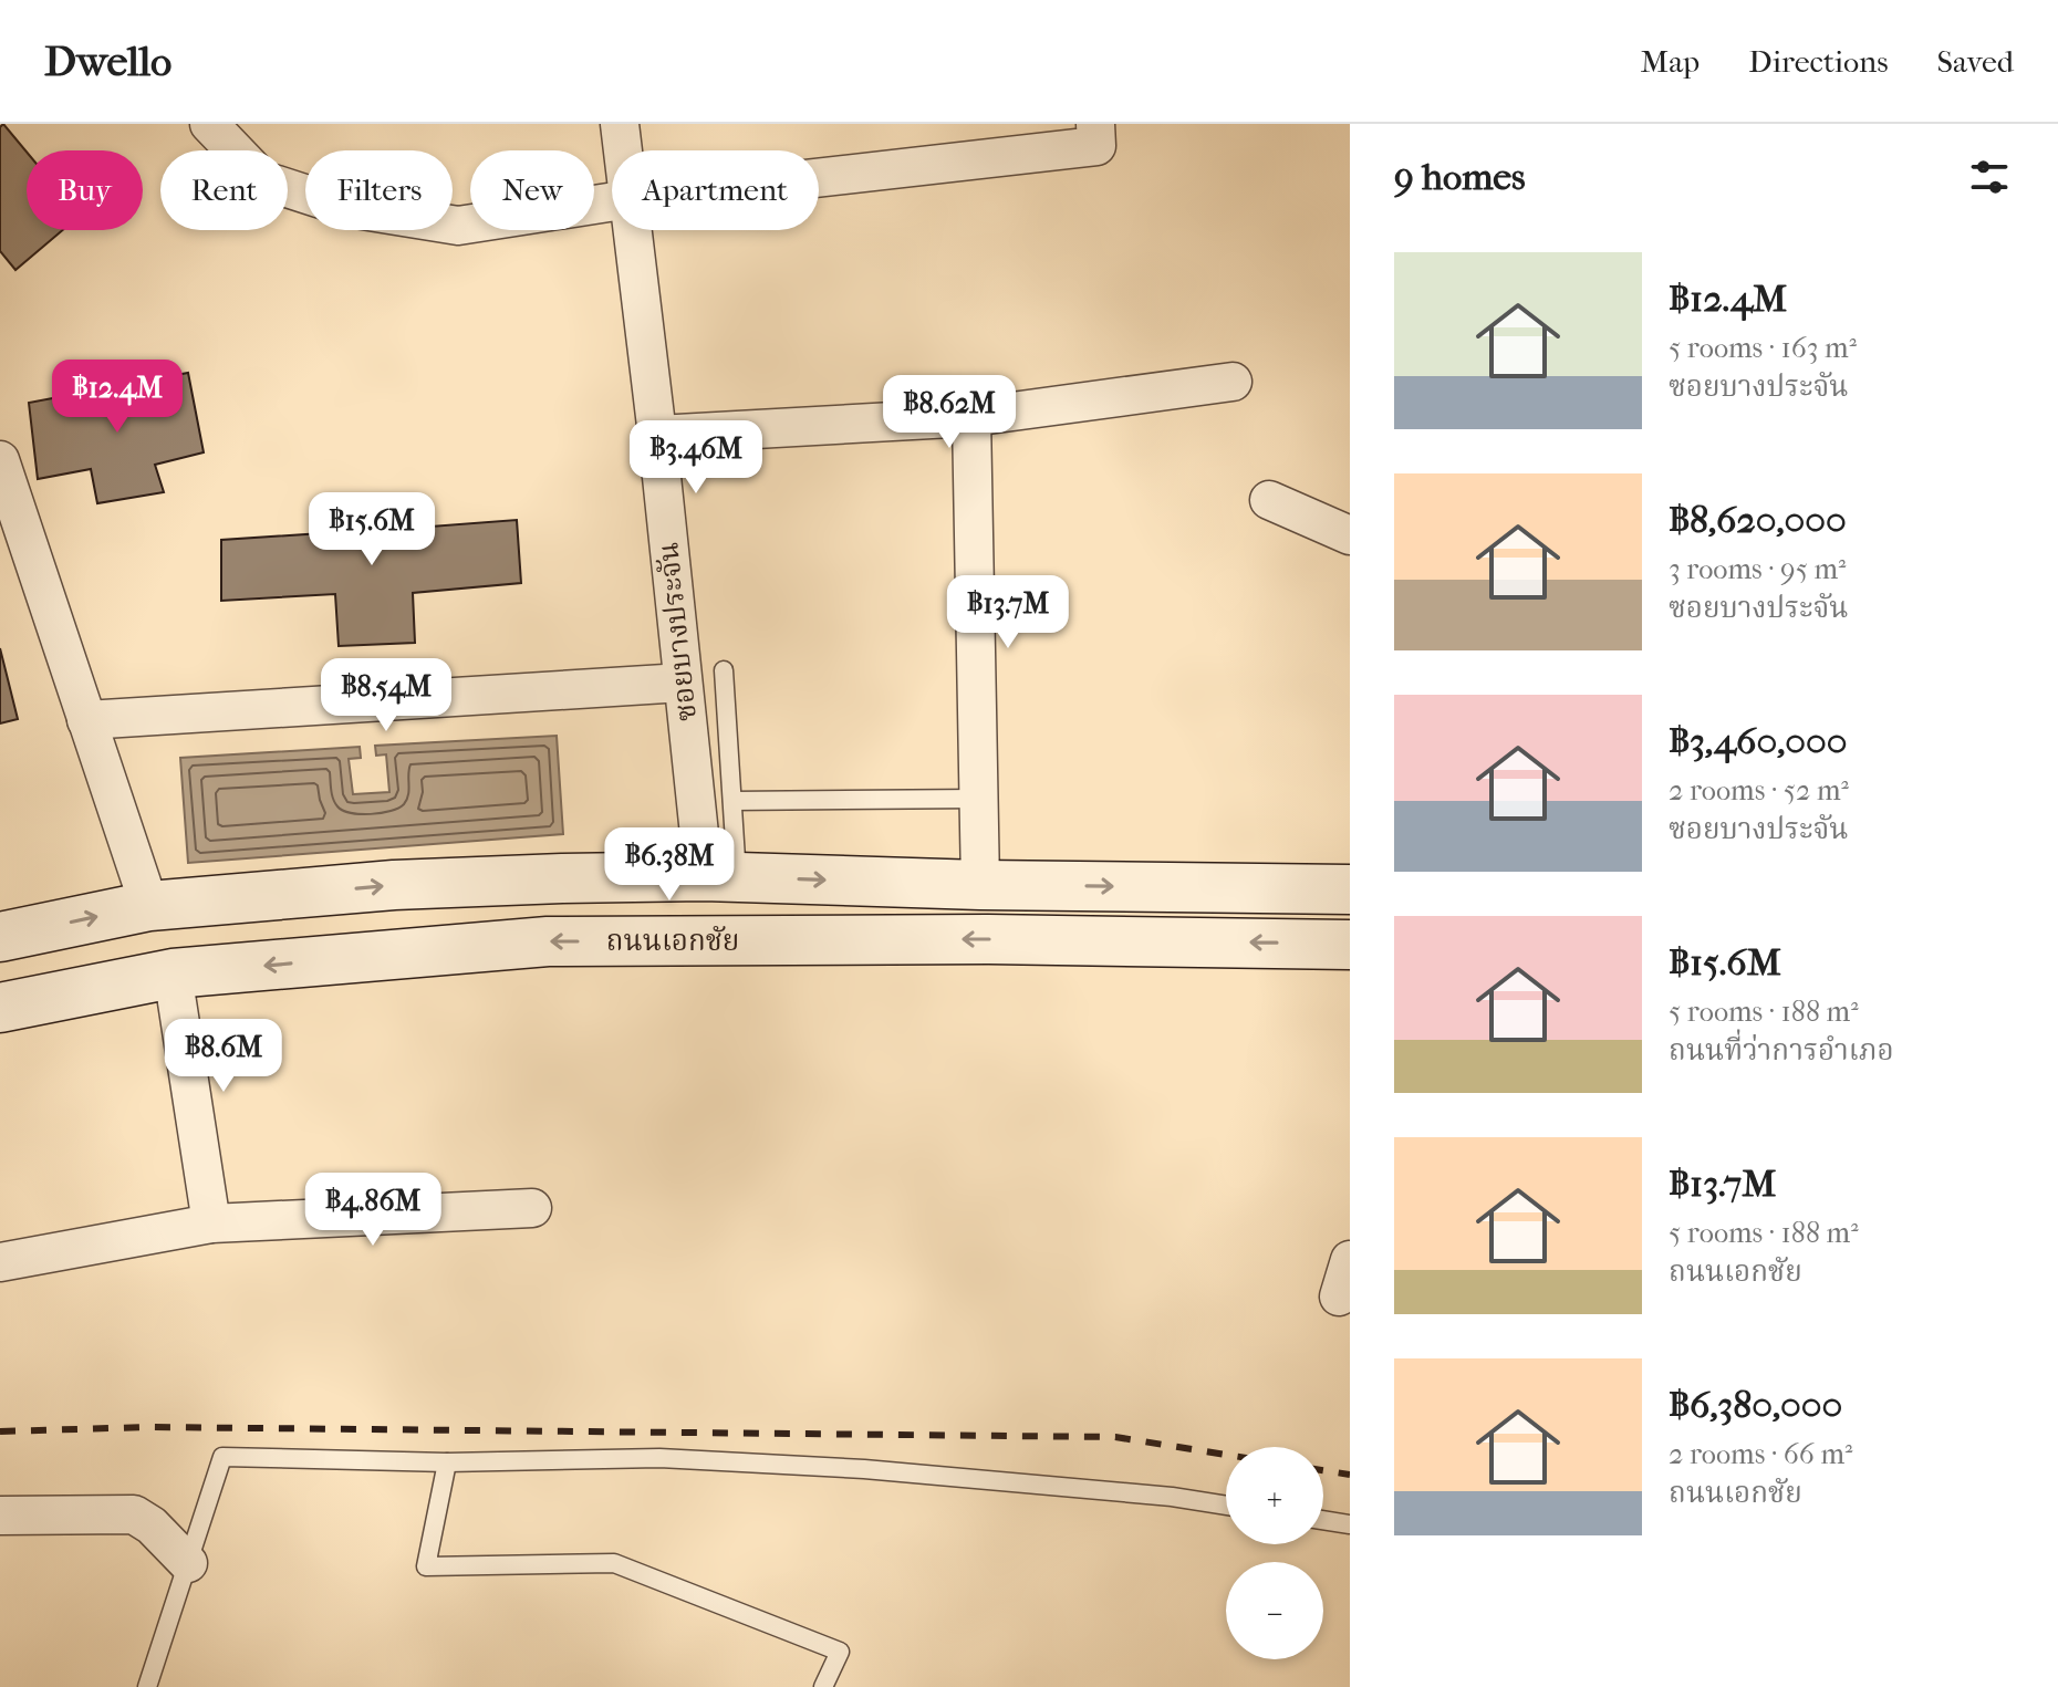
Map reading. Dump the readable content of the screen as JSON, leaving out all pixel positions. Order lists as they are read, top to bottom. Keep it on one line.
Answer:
{"streets":{"main road":["ถนนเอกชัย"],"street":["ซอยบางประจัน"]},"page":{"header":"Dwello","nav":["Map","Directions","Saved"],"heading":"9 homes","chip":["Buy","Rent","Filters","New","Apartment"],"list":[{"name":"฿12.4M","note":"5 rooms · 163 m² · ซอยบางประจัน"},{"name":"฿8,620,000","note":"3 rooms · 95 m² · ซอยบางประจัน"},{"name":"฿3,460,000","note":"2 rooms · 52 m² · ซอยบางประจัน"},{"name":"฿15.6M","note":"5 rooms · 188 m² · ถนนที่ว่าการอำเภอ"},{"name":"฿13.7M","note":"5 rooms · 188 m² · ถนนเอกชัย"},{"name":"฿6,380,000","note":"2 rooms · 66 m² · ถนนเอกชัย"}],"price":["฿12.4M","฿8.62M","฿3.46M","฿15.6M","฿13.7M","฿8.54M","฿6.38M","฿8.6M","฿4.86M"],"map_buttons":["+","−"]}}
